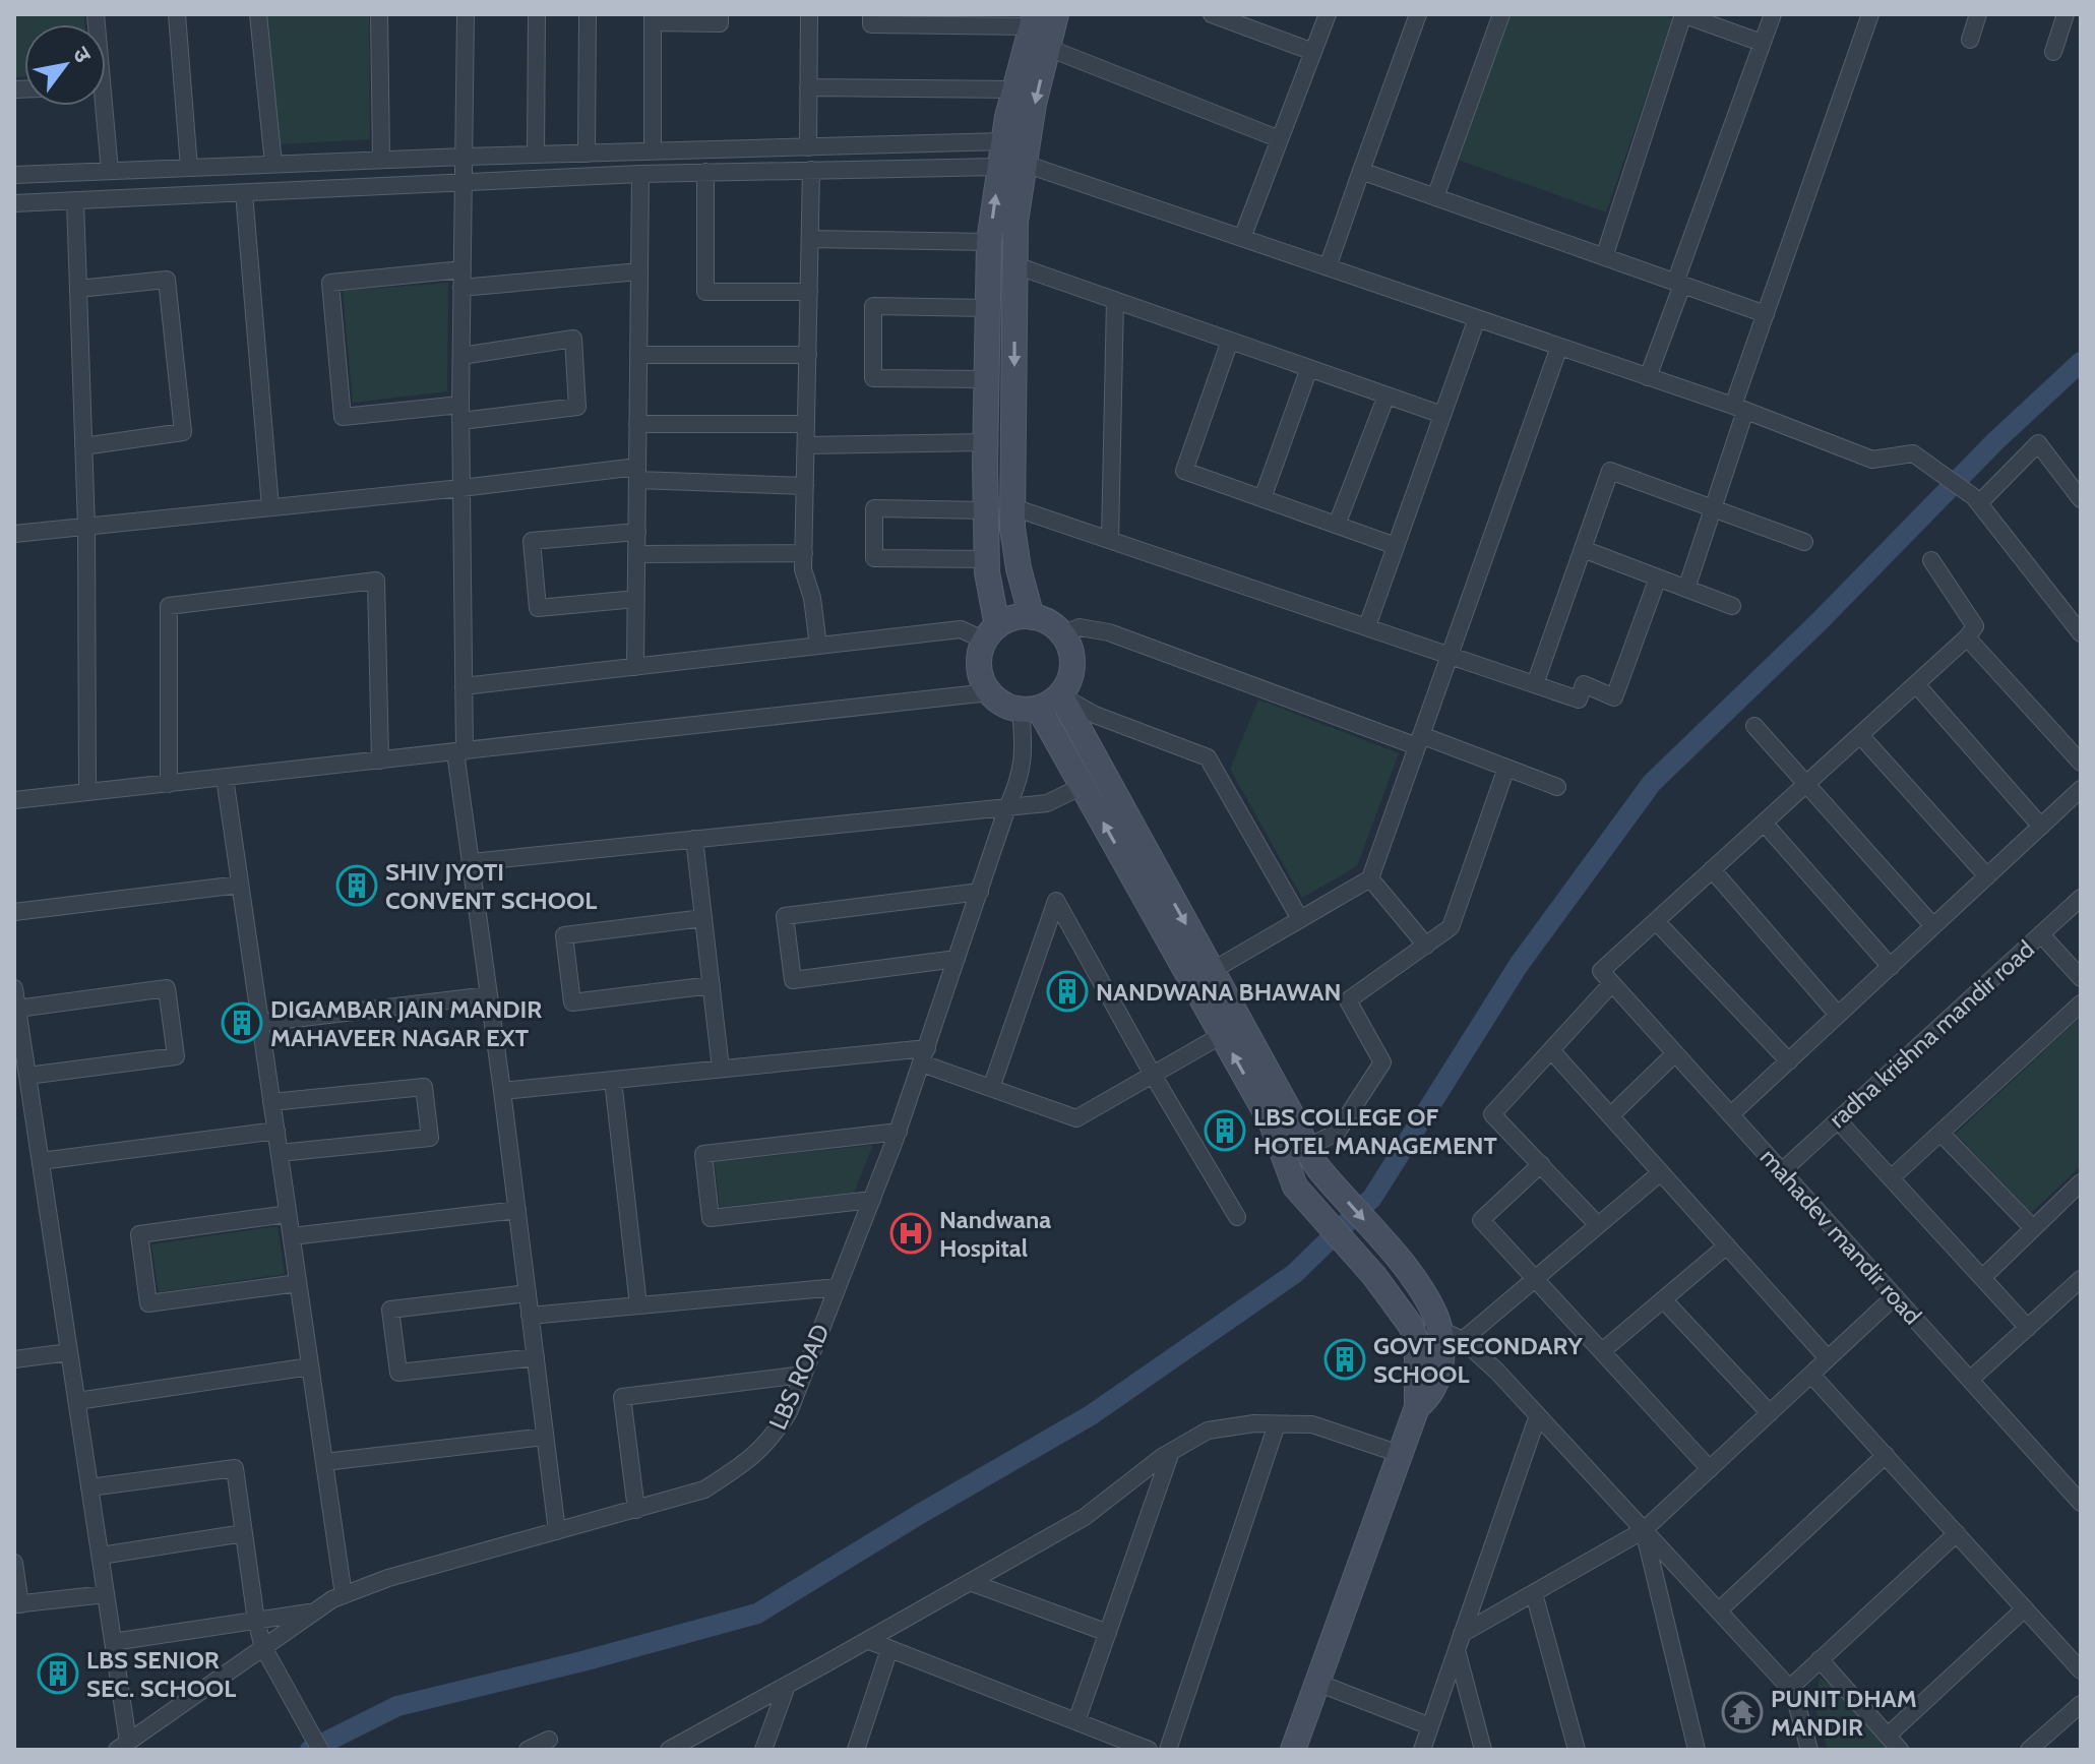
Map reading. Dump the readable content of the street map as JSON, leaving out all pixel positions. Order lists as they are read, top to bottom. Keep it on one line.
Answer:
{"streets":{"street":["radha krishna mandir road","mahadev mandir road","LBS ROAD"]},"crossings":[["radha krishna mandir road","mahadev mandir road"]],"places":{"building":["SHIV JYOTI CONVENT SCHOOL","NANDWANA BHAWAN","DIGAMBAR JAIN MANDIR MAHAVEER NAGAR EXT","LBS COLLEGE OF HOTEL MANAGEMENT","GOVT SECONDARY SCHOOL","LBS SENIOR SEC. SCHOOL"],"hospital":["Nandwana Hospital"],"temple":["PUNIT DHAM MANDIR"]},"north":"top right"}
